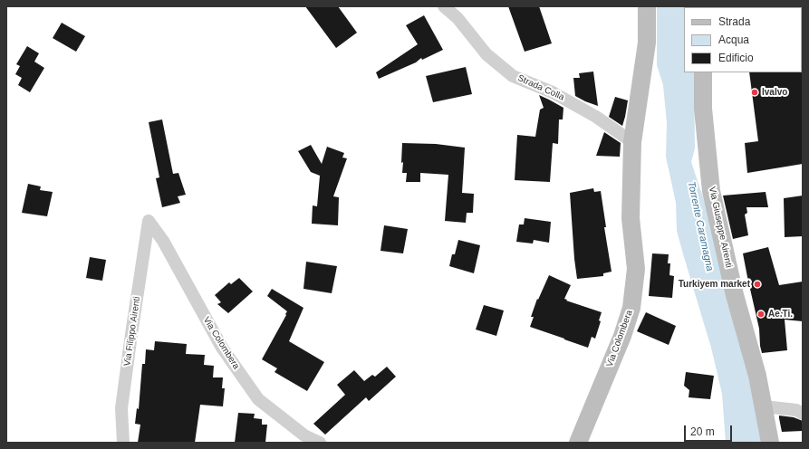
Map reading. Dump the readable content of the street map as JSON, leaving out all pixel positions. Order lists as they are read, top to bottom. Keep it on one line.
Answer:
{"streets":{"main road":["Via Giuseppe Airenti","Via Colombera"],"street":["Strada Colla","Via Filippo Airenti"]},"crossings":[["Strada Colla","Via Colombera"],["Via Filippo Airenti","Via Colombera"]],"water":["Torrente Caramagna"],"places":["IvaIvo","Turkiyem market","Ae.Ti."],"legend":["Strada","Acqua","Edificio"],"scale_bar":"20 m"}
